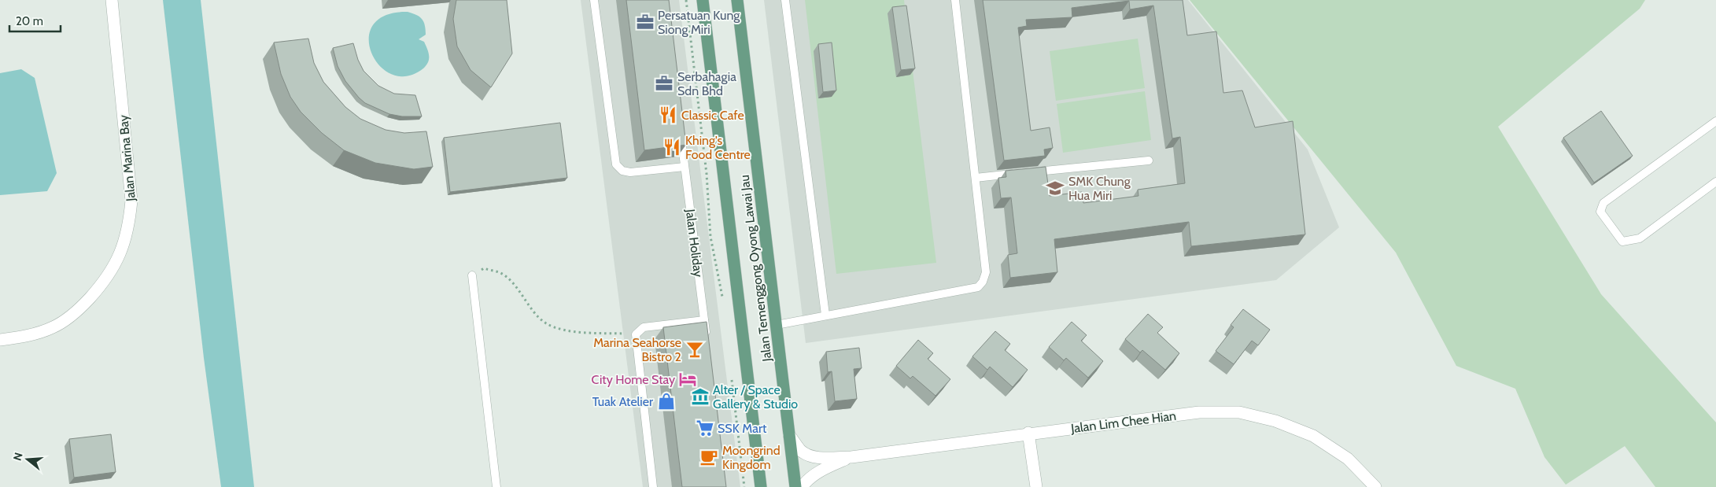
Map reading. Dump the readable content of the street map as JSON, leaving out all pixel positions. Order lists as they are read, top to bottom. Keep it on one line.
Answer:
{"streets":{"main road":["Jalan Temenggong Oyong Lawai Jau"],"street":["Jalan Marina Bay","Jalan Lim Chee Hian"],"lane":["Jalan Holiday"]},"crossings":[["Jalan Temenggong Oyong Lawai Jau","Jalan Lim Chee Hian"]],"places":{"office":["Persatuan Kung Siong Miri","Serbahagia Sdn Bhd"],"restaurant":["Classic Cafe","Khing's Food Centre"],"school or university":["SMK Chung Hua Miri"],"bar":["Marina Seahorse Bistro 2"],"hotel":["City Home Stay"],"museum":["Alter / Space Gallery & Studio"],"shop":["Tuak Atelier"],"supermarket":["SSK Mart"],"cafe":["Moongrind Kingdom"]},"scale_bar":"20 m","north":"left"}
